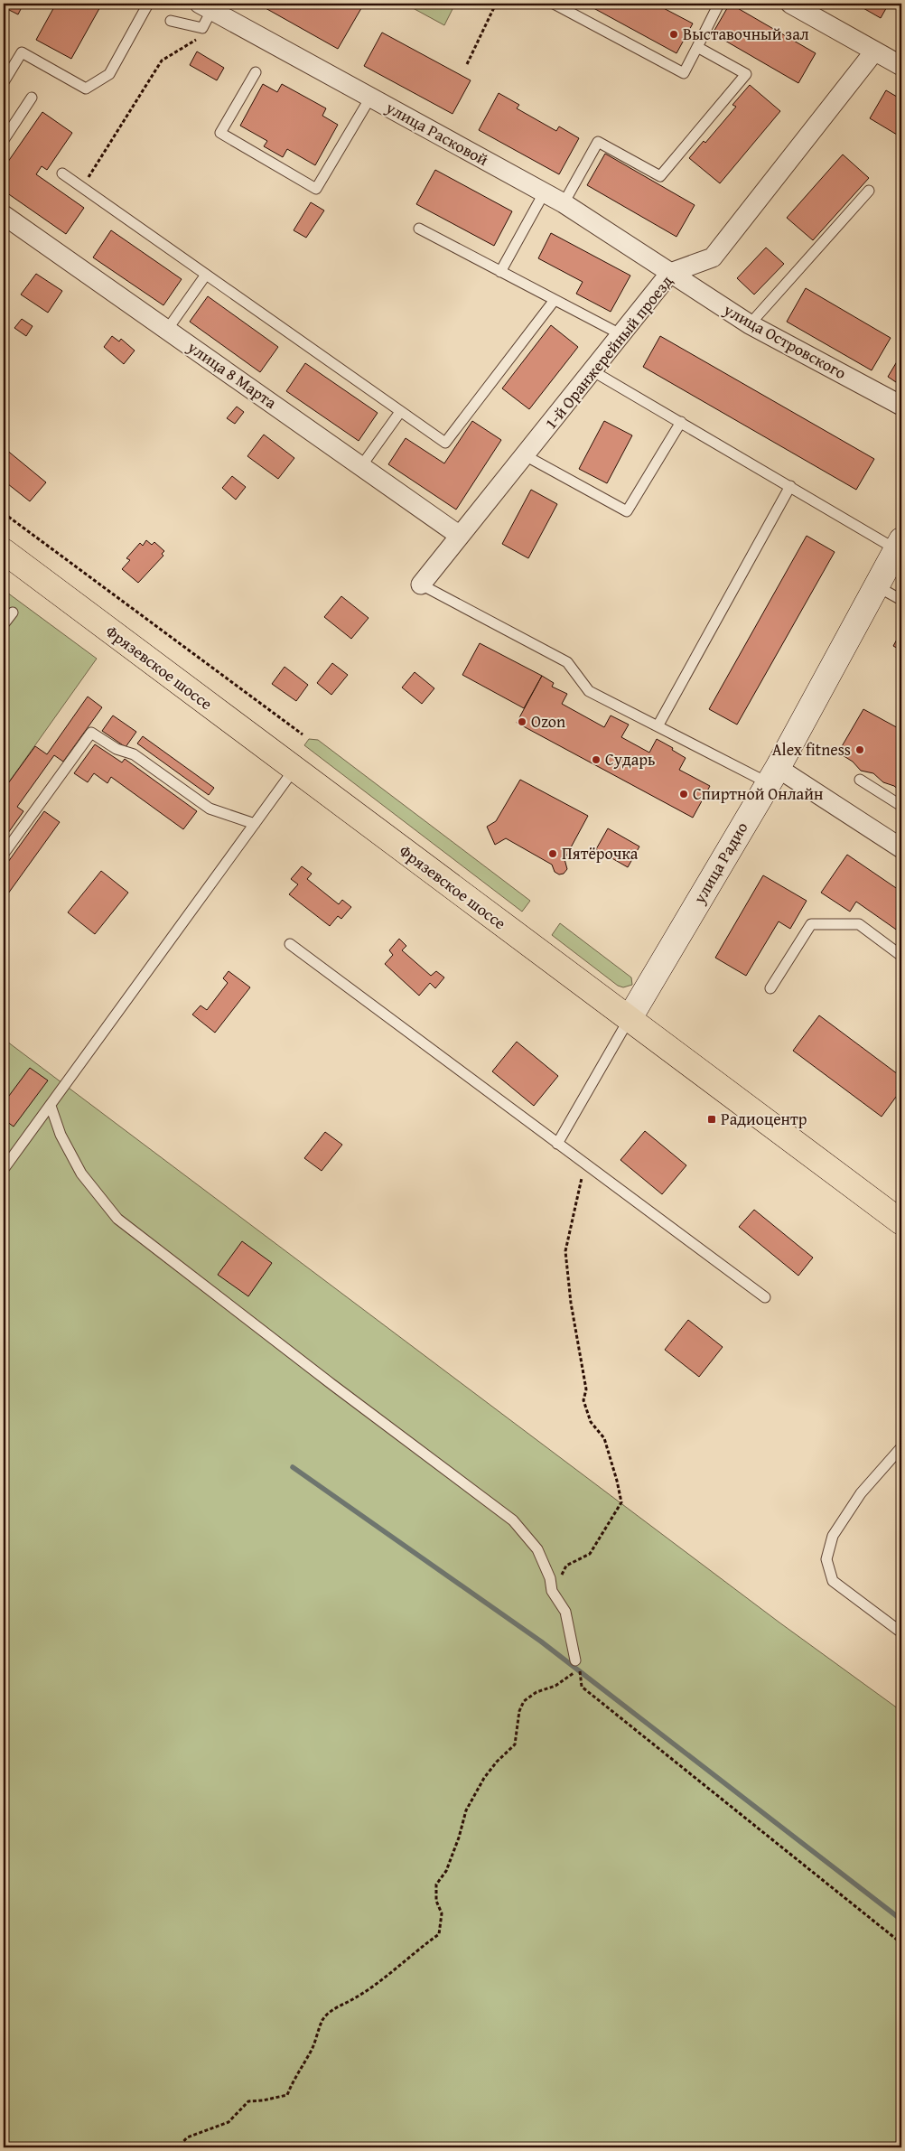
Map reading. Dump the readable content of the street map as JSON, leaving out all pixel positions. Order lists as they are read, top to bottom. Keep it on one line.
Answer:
{"streets":{"highway":["Фрязевское шоссе"],"main road":["улица Радио"],"street":["улица Расковой","улица Островского","1-й Оранжерейный проезд","улица 8 Марта"]},"crossings":[["улица Расковой","улица Островского"],["улица Расковой","1-й Оранжерейный проезд"],["улица Островского","1-й Оранжерейный проезд"],["1-й Оранжерейный проезд","улица 8 Марта"],["Фрязевское шоссе","улица Радио"]],"places":{"other":["Выставочный зал","Ozon","Alex fitness","Сударь","Спиртной Онлайн","Пятёрочка"],"transit":["Радиоцентр"]}}
